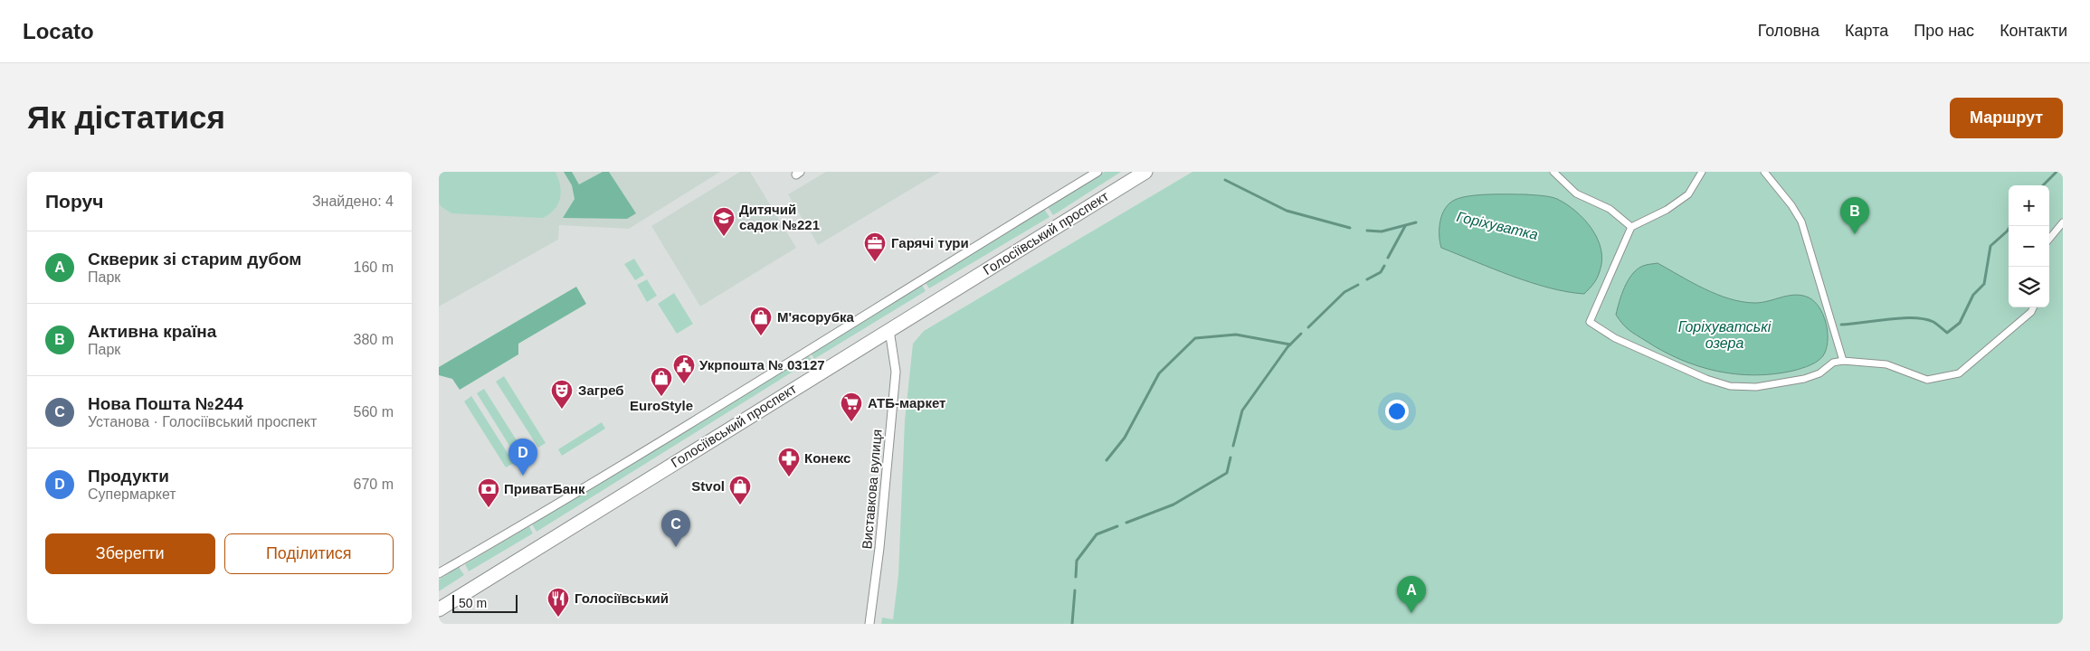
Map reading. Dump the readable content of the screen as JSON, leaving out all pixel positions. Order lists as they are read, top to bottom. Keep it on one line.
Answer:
{"streets":{"highway":["Голосіївський проспект"],"street":["Виставкова вулиця"]},"crossings":[["Голосіївський проспект","Виставкова вулиця"]],"water":["Горіхуватка","Горіхуватські озера"],"places":{"school or university":["Дитячий садок №221"],"office":["Гарячі тури"],"shop":["М'ясорубка","EuroStyle","Stvol"],"public building":["Укрпошта № 03127"],"theatre":["Загреб"],"supermarket":["АТБ-маркет"],"pharmacy":["Конекс"],"bank":["ПриватБанк"],"restaurant":["Голосіївський"]},"scale_bar":"50 m","page":{"header":"Locato","nav":["Головна","Карта","Про нас","Контакти"],"buttons":["Маршрут",["Зберегти","Поділитися"]],"title":"Як дістатися","heading":["Поруч","Знайдено: 4"],"map_buttons":["+","−"],"pins":["B","D","C","A"],"list":[{"mark":"A","name":"Скверик зі старим дубом","note":"Парк","value":"160 m"},{"mark":"B","name":"Активна країна","note":"Парк","value":"380 m"},{"mark":"C","name":"Нова Пошта №244","note":"Установа · Голосіївський проспект","value":"560 m"},{"mark":"D","name":"Продукти","note":"Супермаркет","value":"670 m"}],"scale":"50 m"}}
